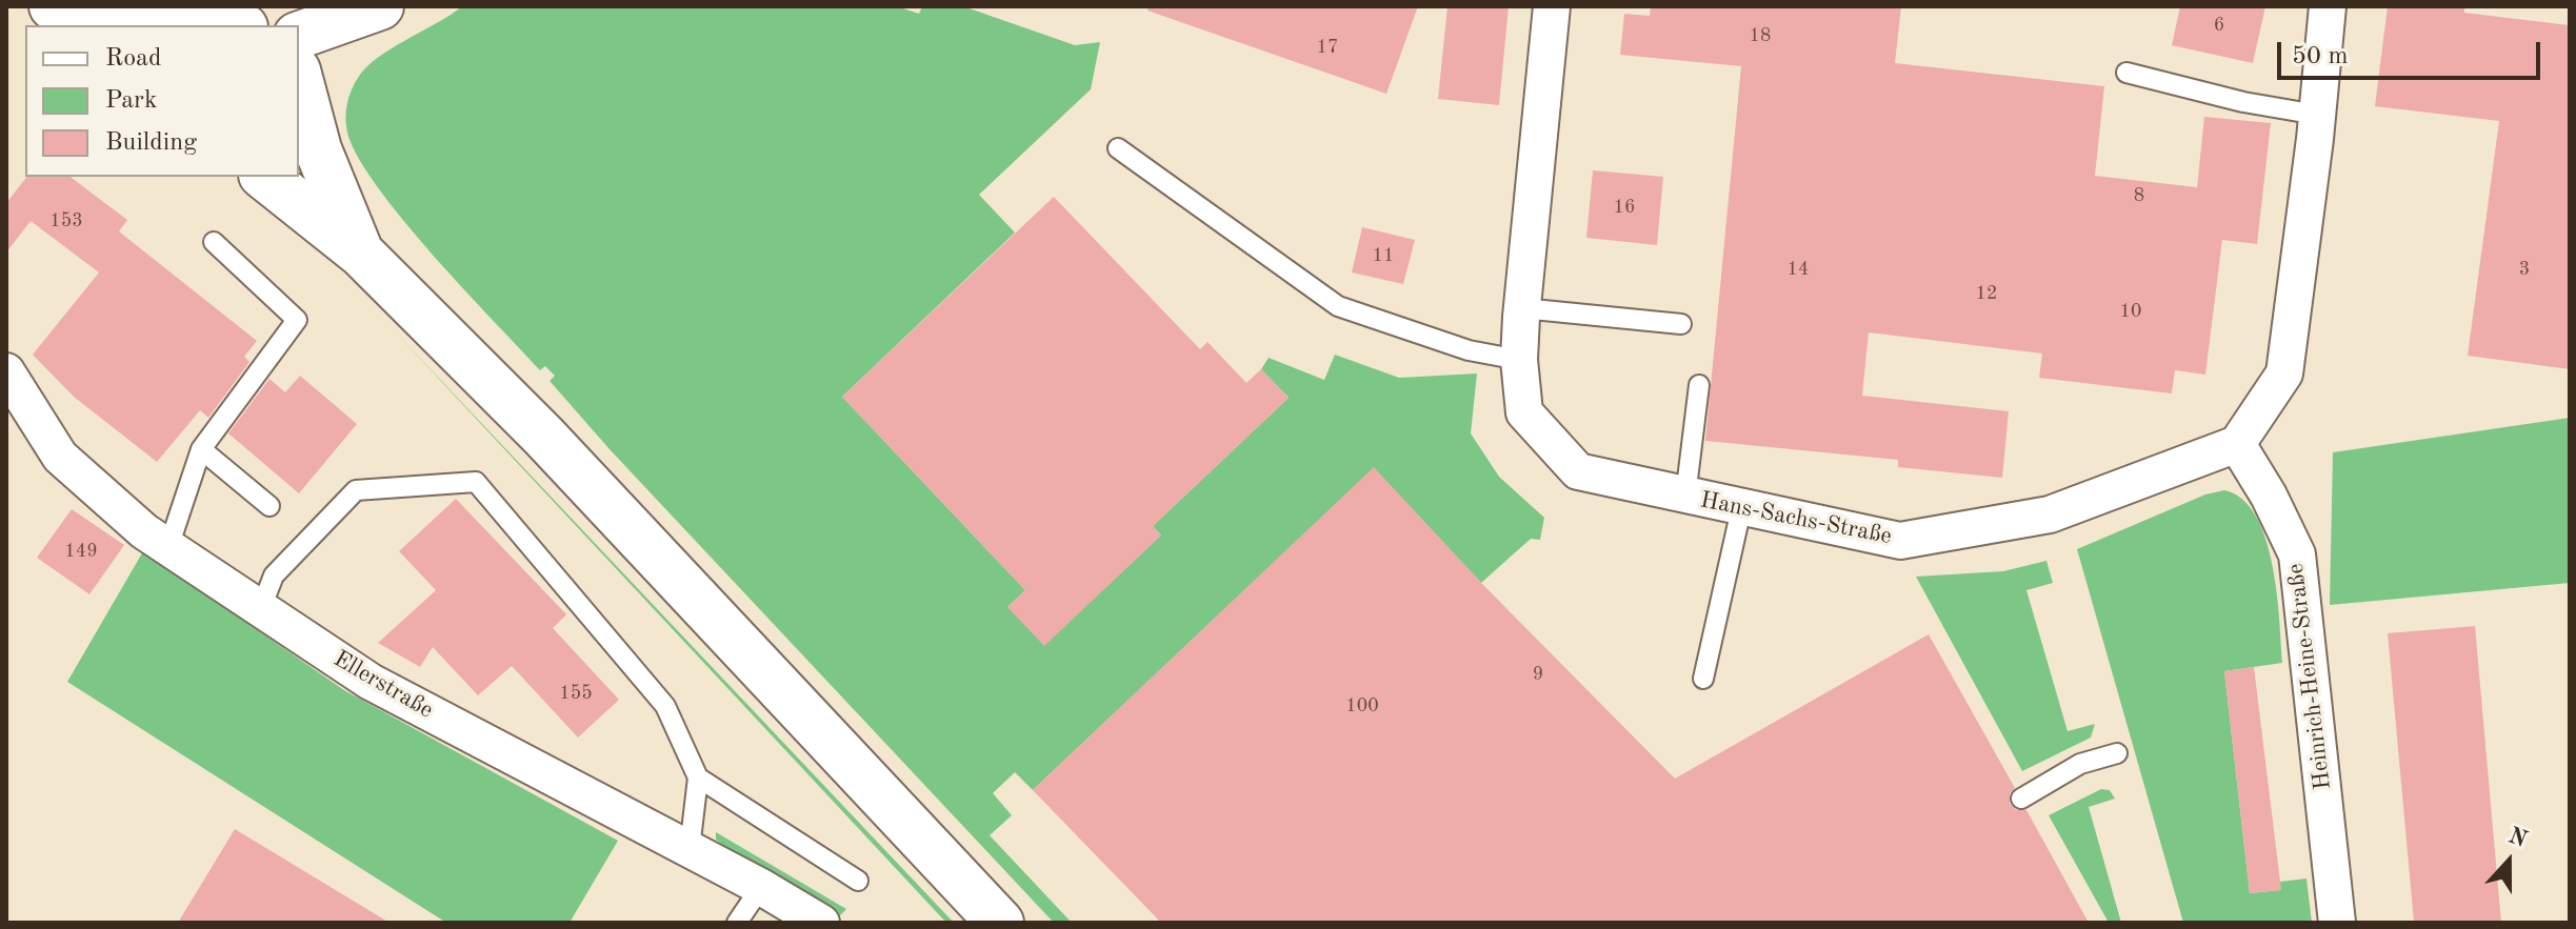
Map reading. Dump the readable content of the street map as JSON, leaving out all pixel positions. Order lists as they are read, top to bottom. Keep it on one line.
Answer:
{"streets":{"street":["Hans-Sachs-Straße","Heinrich-Heine-Straße","Ellerstraße"]},"crossings":[["Hans-Sachs-Straße","Heinrich-Heine-Straße"]],"house_numbers":["6","18","17","8","16","153","11","14","3","12","10","149","9","155","100"],"legend":["Road","Park","Building"],"scale_bar":"50 m","north":"top"}
